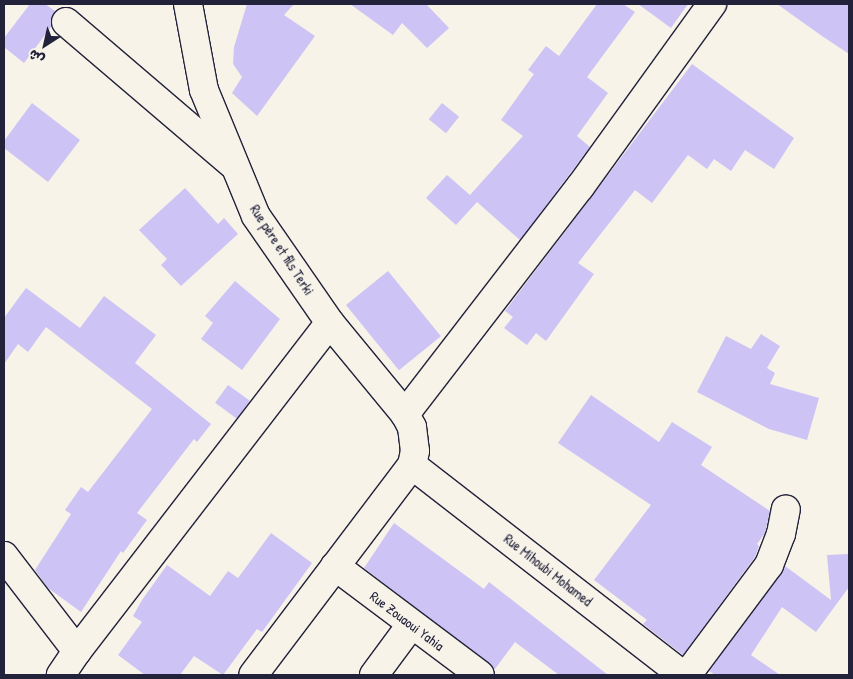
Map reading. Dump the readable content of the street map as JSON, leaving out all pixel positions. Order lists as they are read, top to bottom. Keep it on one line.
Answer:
{"streets":{"street":["Rue père et fils Terki","Rue Mihoubi Mohamed","Rue Zouaoui Yahia"]},"crossings":[["Rue père et fils Terki","Rue Mihoubi Mohamed"]],"north":"bottom left"}
